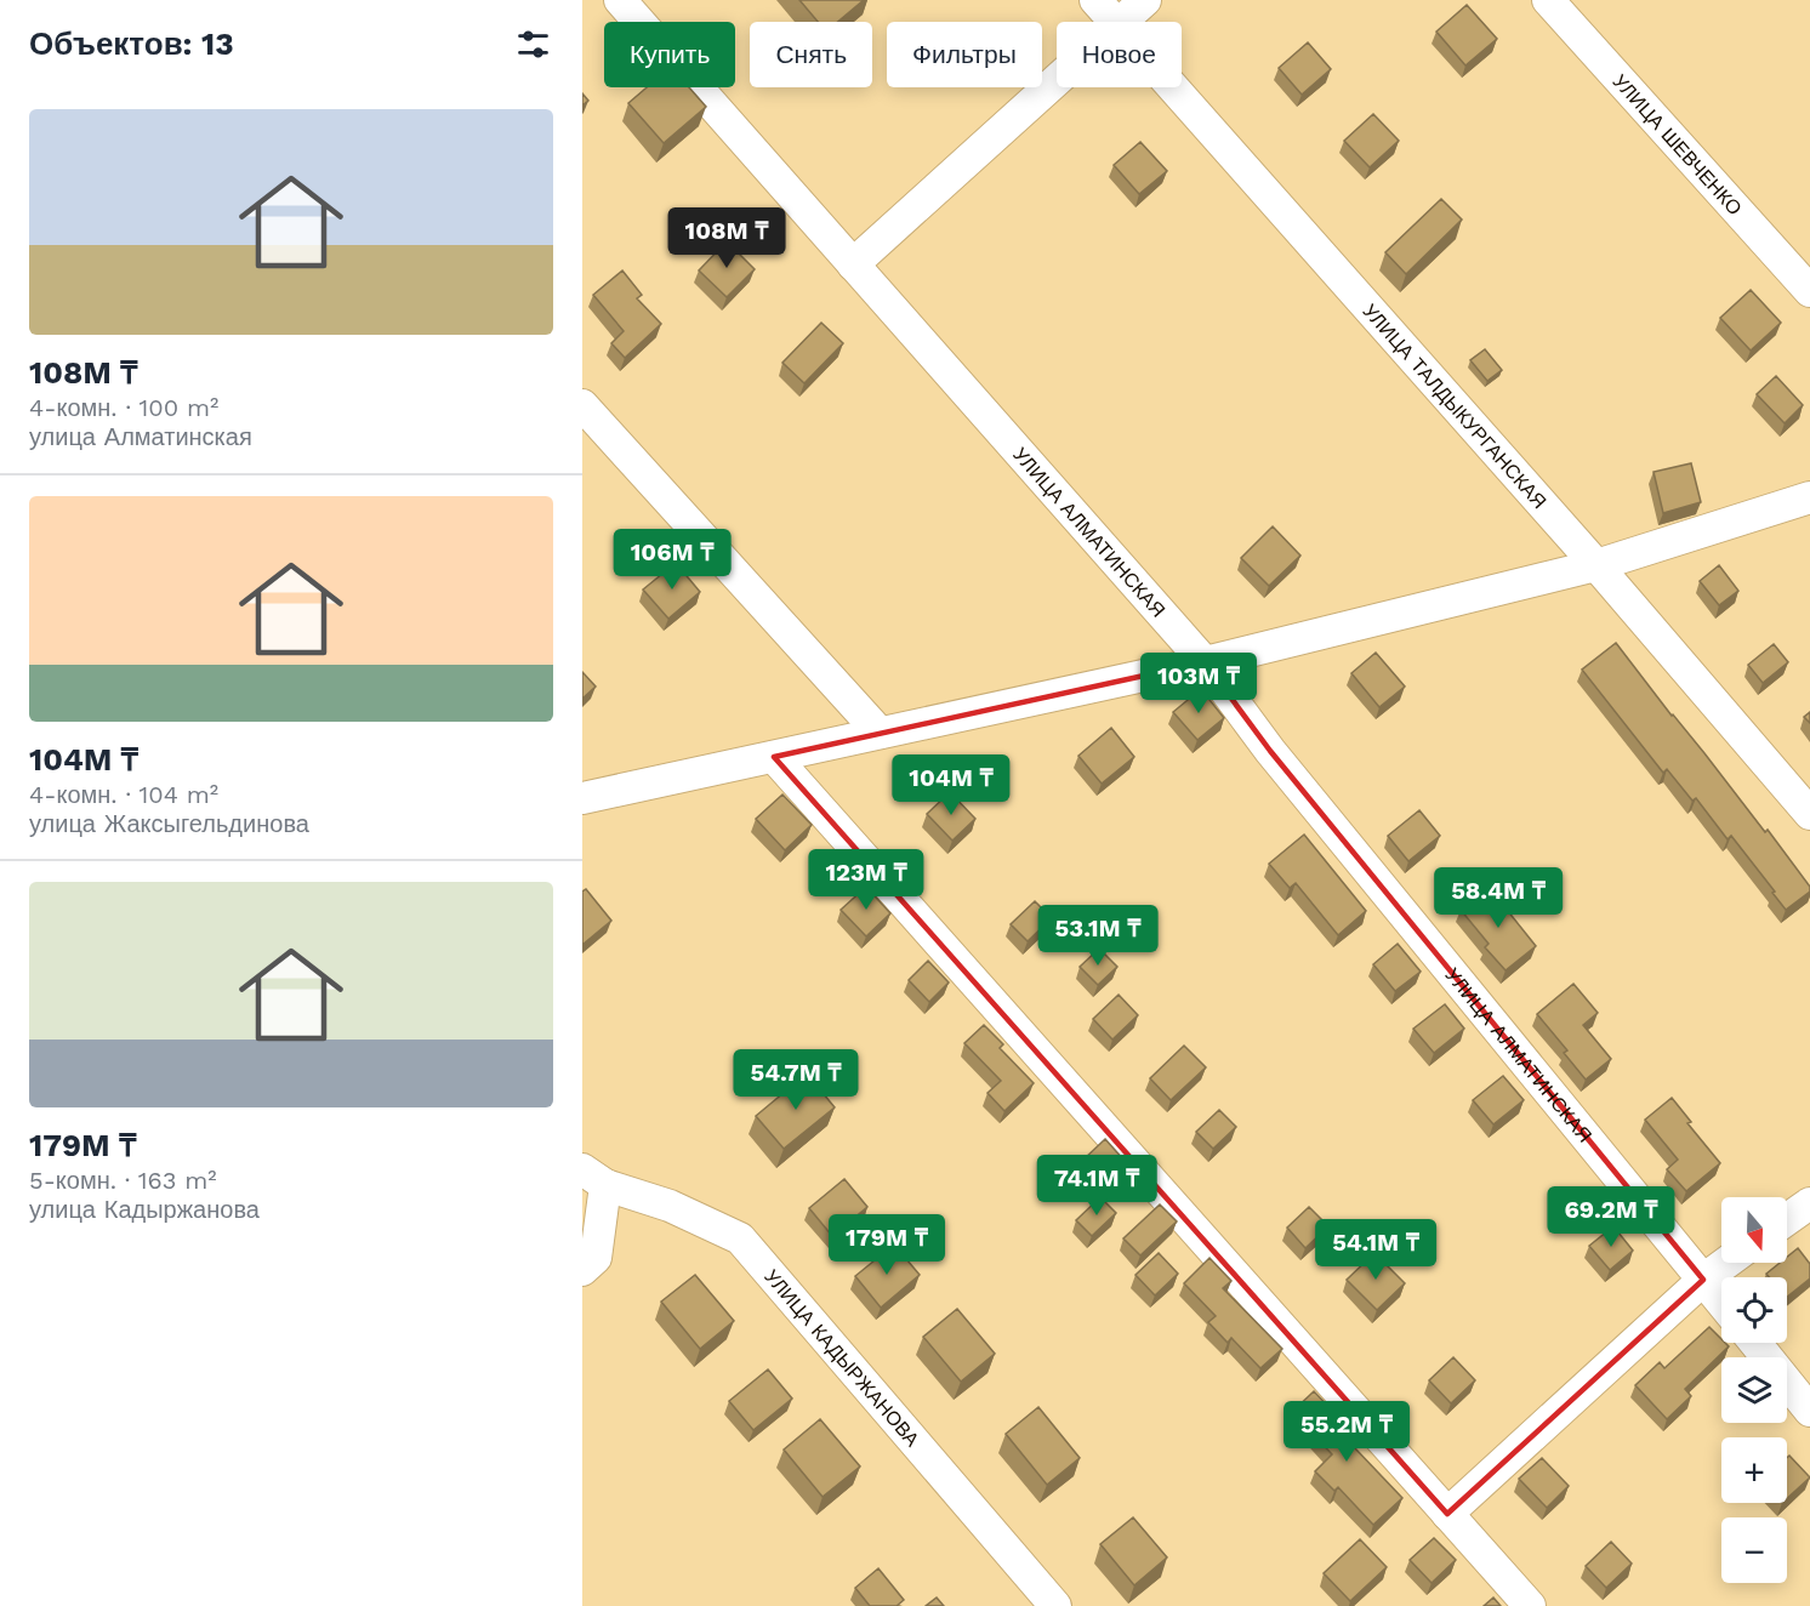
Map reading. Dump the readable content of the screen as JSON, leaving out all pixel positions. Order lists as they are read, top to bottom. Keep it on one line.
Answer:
{"streets":{"street":["УЛИЦА ШЕВЧЕНКО","УЛИЦА ТАЛДЫКУРГАНСКАЯ","УЛИЦА АЛМАТИНСКАЯ","УЛИЦА КАДЫРЖАНОВА"]},"north":"bottom","page":{"heading":"Объектов: 13","chip":["Купить","Снять","Фильтры","Новое"],"list":[{"name":"108M ₸","note":"4-комн. · 100 m² · улица Алматинская"},{"name":"104M ₸","note":"4-комн. · 104 m² · улица Жаксыгельдинова"},{"name":"179M ₸","note":"5-комн. · 163 m² · улица Кадыржанова"}],"price":["108M ₸","106M ₸","103M ₸","104M ₸","123M ₸","58.4M ₸","53.1M ₸","54.7M ₸","74.1M ₸","69.2M ₸","179M ₸","54.1M ₸","55.2M ₸"],"map_buttons":["+","−"]}}
